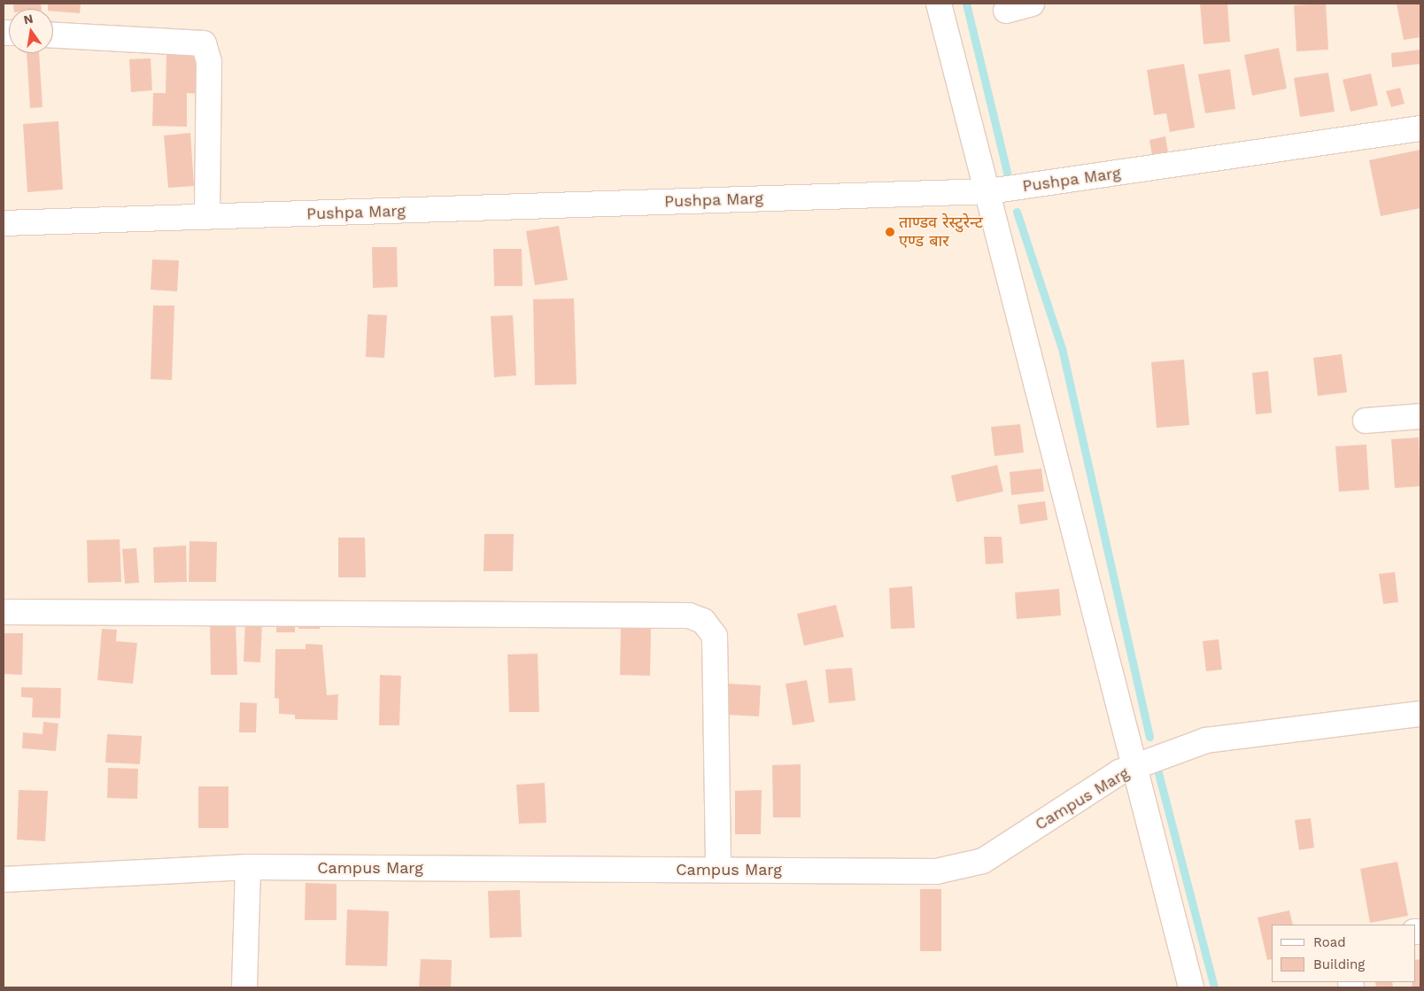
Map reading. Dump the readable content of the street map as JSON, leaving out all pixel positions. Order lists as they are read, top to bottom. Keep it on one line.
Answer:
{"streets":{"street":["Pushpa Marg","Campus Marg"]},"places":["ताण्डव रेस्टुरेन्ट एण्ड बार"],"legend":["Road","Building"],"north":"top"}
